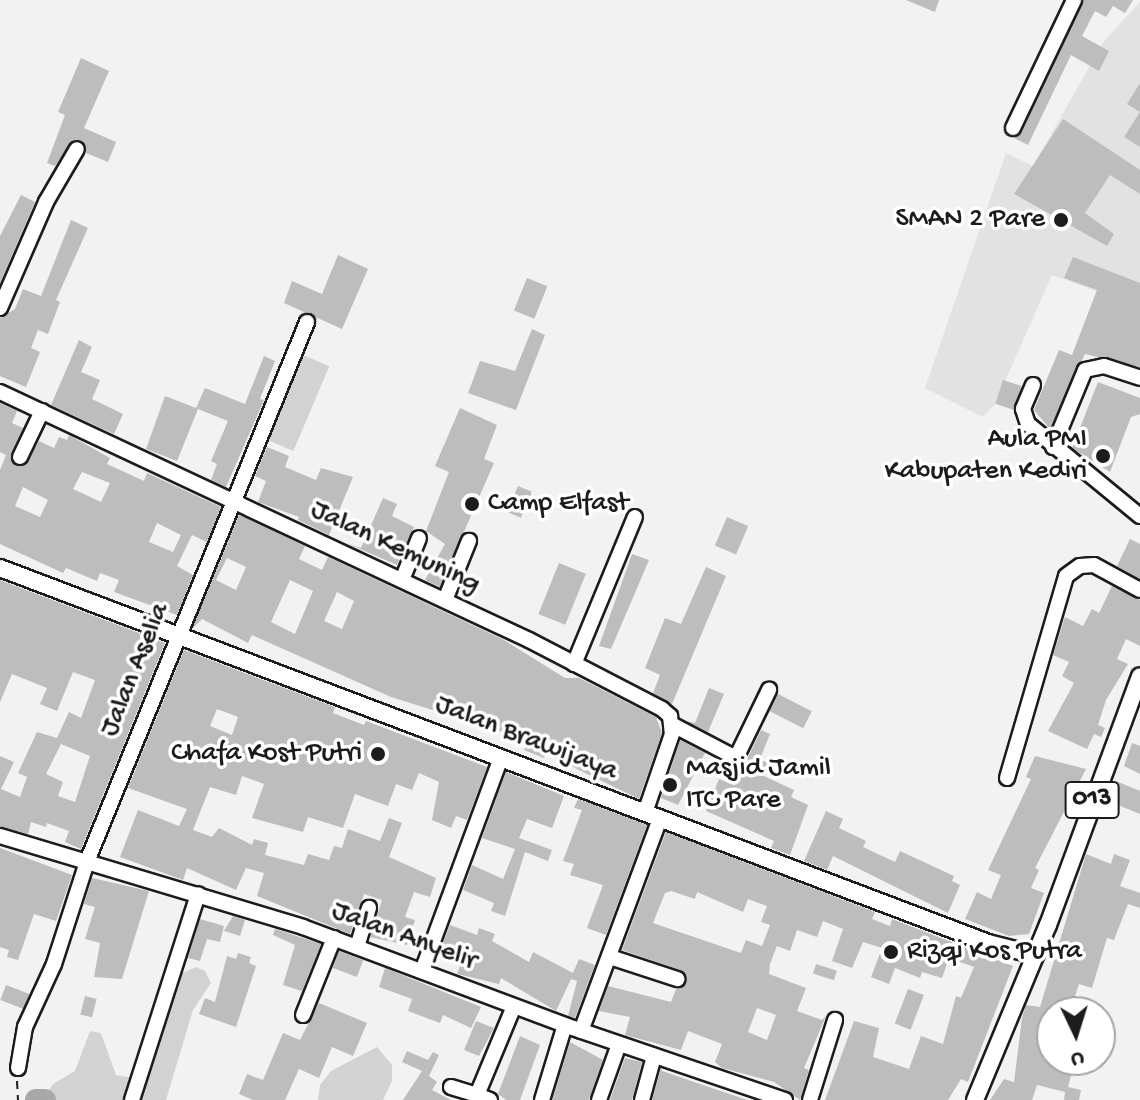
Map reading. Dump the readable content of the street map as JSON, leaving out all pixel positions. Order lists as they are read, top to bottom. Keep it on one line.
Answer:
{"streets":{"main road":["Jalan Brawijaya","013"],"street":["Jalan Kemuning","Jalan Aselia","Jalan Anyelir"]},"crossings":[["Jalan Kemuning","Jalan Aselia"],["Jalan Aselia","Jalan Brawijaya"],["Jalan Aselia","Jalan Anyelir"],["Jalan Brawijaya","013"]],"places":["SMAN 2 Pare","Aula PMI Kabupaten Kediri","Camp Elfast","Chafa Kost Putri","Masjid Jamil ITC Pare","Rizqi Kos Putra"],"north":"bottom"}
